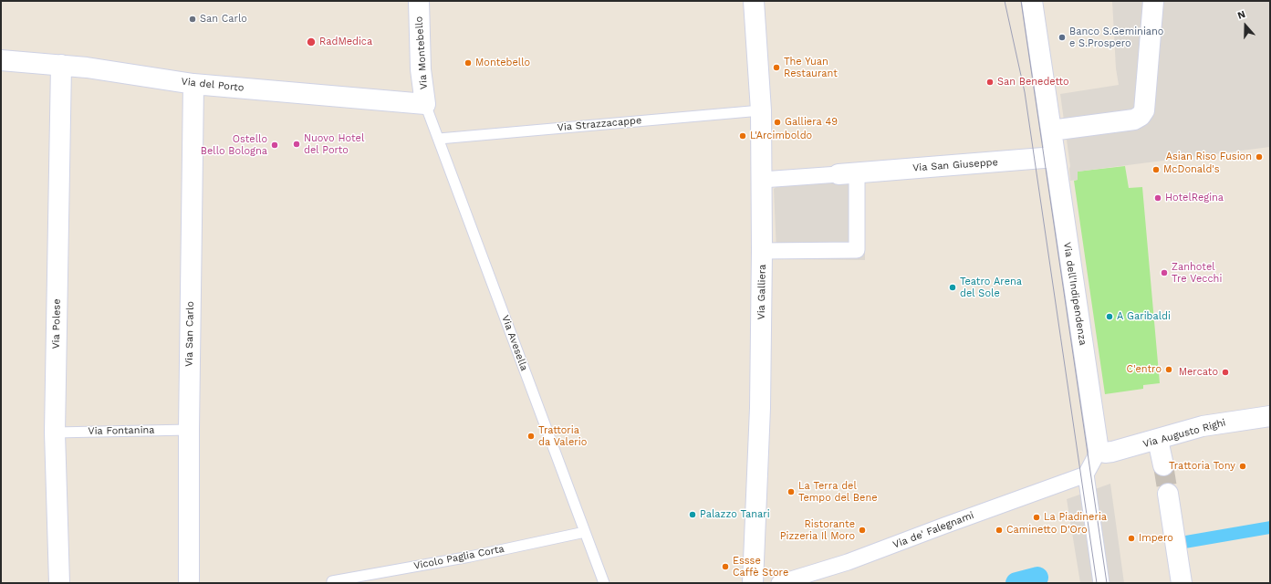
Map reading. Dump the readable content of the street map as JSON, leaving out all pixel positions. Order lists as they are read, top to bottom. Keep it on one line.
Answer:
{"streets":{"street":["Via Montebello","Via del Porto","Via San Giuseppe","Via Galliera","Via dell'Indipendenza","Via Polese","Via San Carlo","Via Augusto Righi","Via de' Falegnami"],"lane":["Via Strazzacappe","Via Avesella","Via Fontanina","Vicolo Paglia Corta"]},"crossings":[["Via Montebello","Via del Porto"],["Via Montebello","Via Avesella"],["Via del Porto","Via Polese"],["Via del Porto","Via San Carlo"],["Via del Porto","Via Avesella"],["Via Strazzacappe","Via Galliera"],["Via Strazzacappe","Via Avesella"],["Via San Giuseppe","Via Galliera"],["Via San Giuseppe","Via dell'Indipendenza"],["Via dell'Indipendenza","Via Augusto Righi"],["Via Polese","Via Fontanina"],["Via San Carlo","Via Fontanina"],["Via Avesella","Vicolo Paglia Corta"]],"places":["San Carlo","Banco S.Geminiano e S.Prospero","RadMedica","Montebello","The Yuan Restaurant","San Benedetto","Galliera 49","L'Arcimboldo","Nuovo Hotel del Porto","Ostello Bello Bologna","Asian Riso Fusion","McDonald's","HotelRegina","Zanhotel Tre Vecchi","Teatro Arena del Sole","A Garibaldi","C'entro","Mercato","Trattoria da Valerio","Trattoria Tony","La Terra del Tempo del Bene","Palazzo Tanari","La Piadineria","Ristorante Pizzeria Il Moro","Caminetto D'Oro","Impero","Essse Caffè Store"],"north":"top"}
